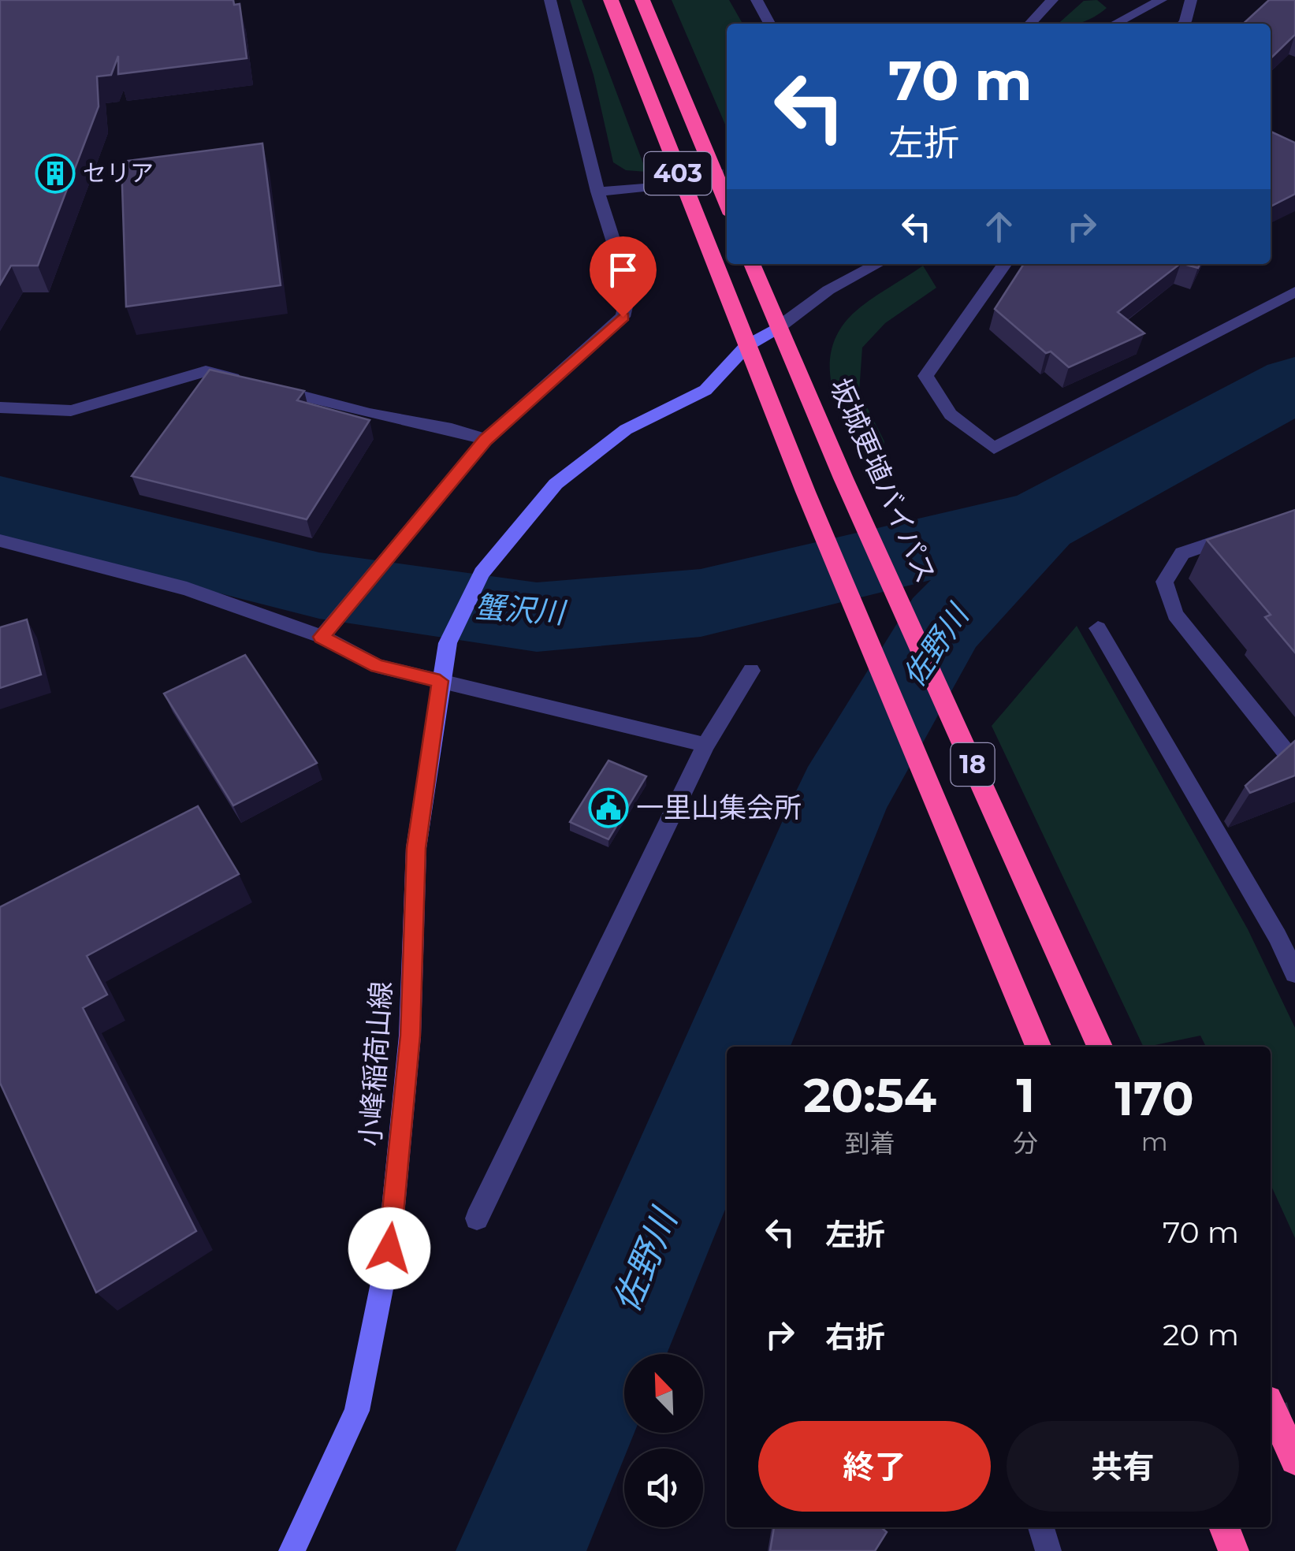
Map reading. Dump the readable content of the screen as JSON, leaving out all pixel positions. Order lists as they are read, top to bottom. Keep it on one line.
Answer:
{"streets":{"highway":["403","坂城更埴バイパス","18"],"main road":["小峰稲荷山線"]},"crossings":[["403","18"],["403","小峰稲荷山線"],["坂城更埴バイパス","小峰稲荷山線"],["18","小峰稲荷山線"]],"water":["蟹沢川","佐野川"],"places":{"building":["セリア"],"public building":["一里山集会所"]},"north":"top left","page":{"turn":["70 m","左折"],"eta":["20:54","到着","1","分","170","m"],"list":[{"name":"左折","value":"70 m"},{"name":"右折","value":"20 m"}],"buttons":["終了","共有"]}}
